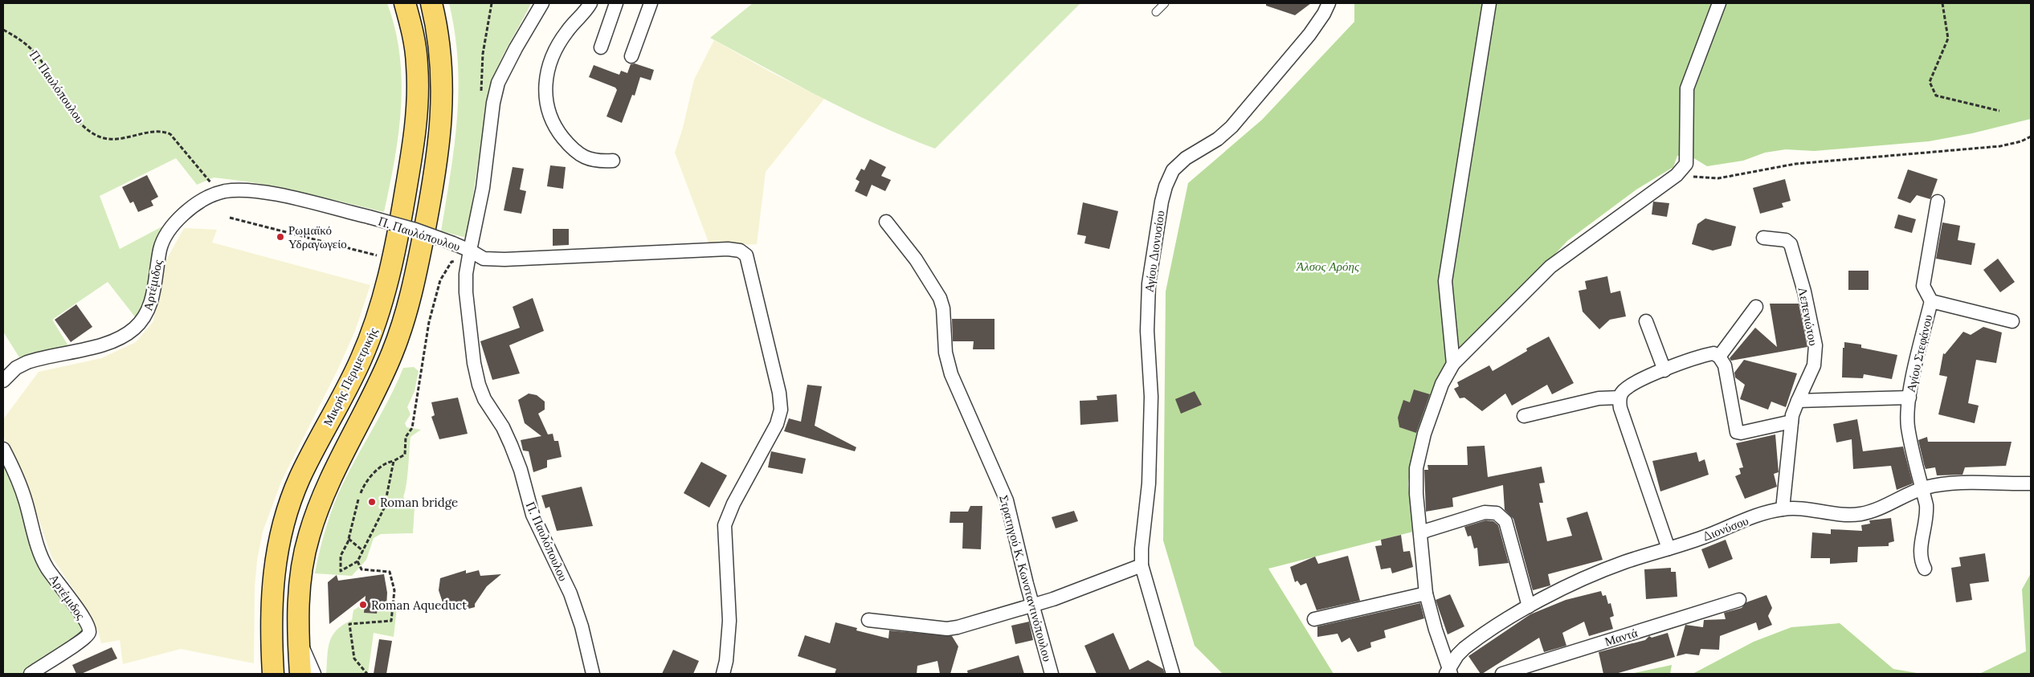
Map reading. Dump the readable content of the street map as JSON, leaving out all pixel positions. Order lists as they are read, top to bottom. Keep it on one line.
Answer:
{"streets":{"main road":["Μικρής Περιμετρικής"],"street":["Π. Παυλόπουλου","Αγίου Διονυσίου","Αρτέμιδος","Λεπενιώτου","Αγίου Στεφάνου","Διονύσου","Στρατηγού Κ. Κωνσταντινόπουλου","Μαντά"]},"crossings":[["Π. Παυλόπουλου","Αρτέμιδος"],["Αγίου Στεφάνου","Διονύσου"]],"parks":["Άλσος Αρόης"],"places":["Ρωμαϊκό Υδραγωγείο","Roman bridge","Roman Aqueduct"]}
